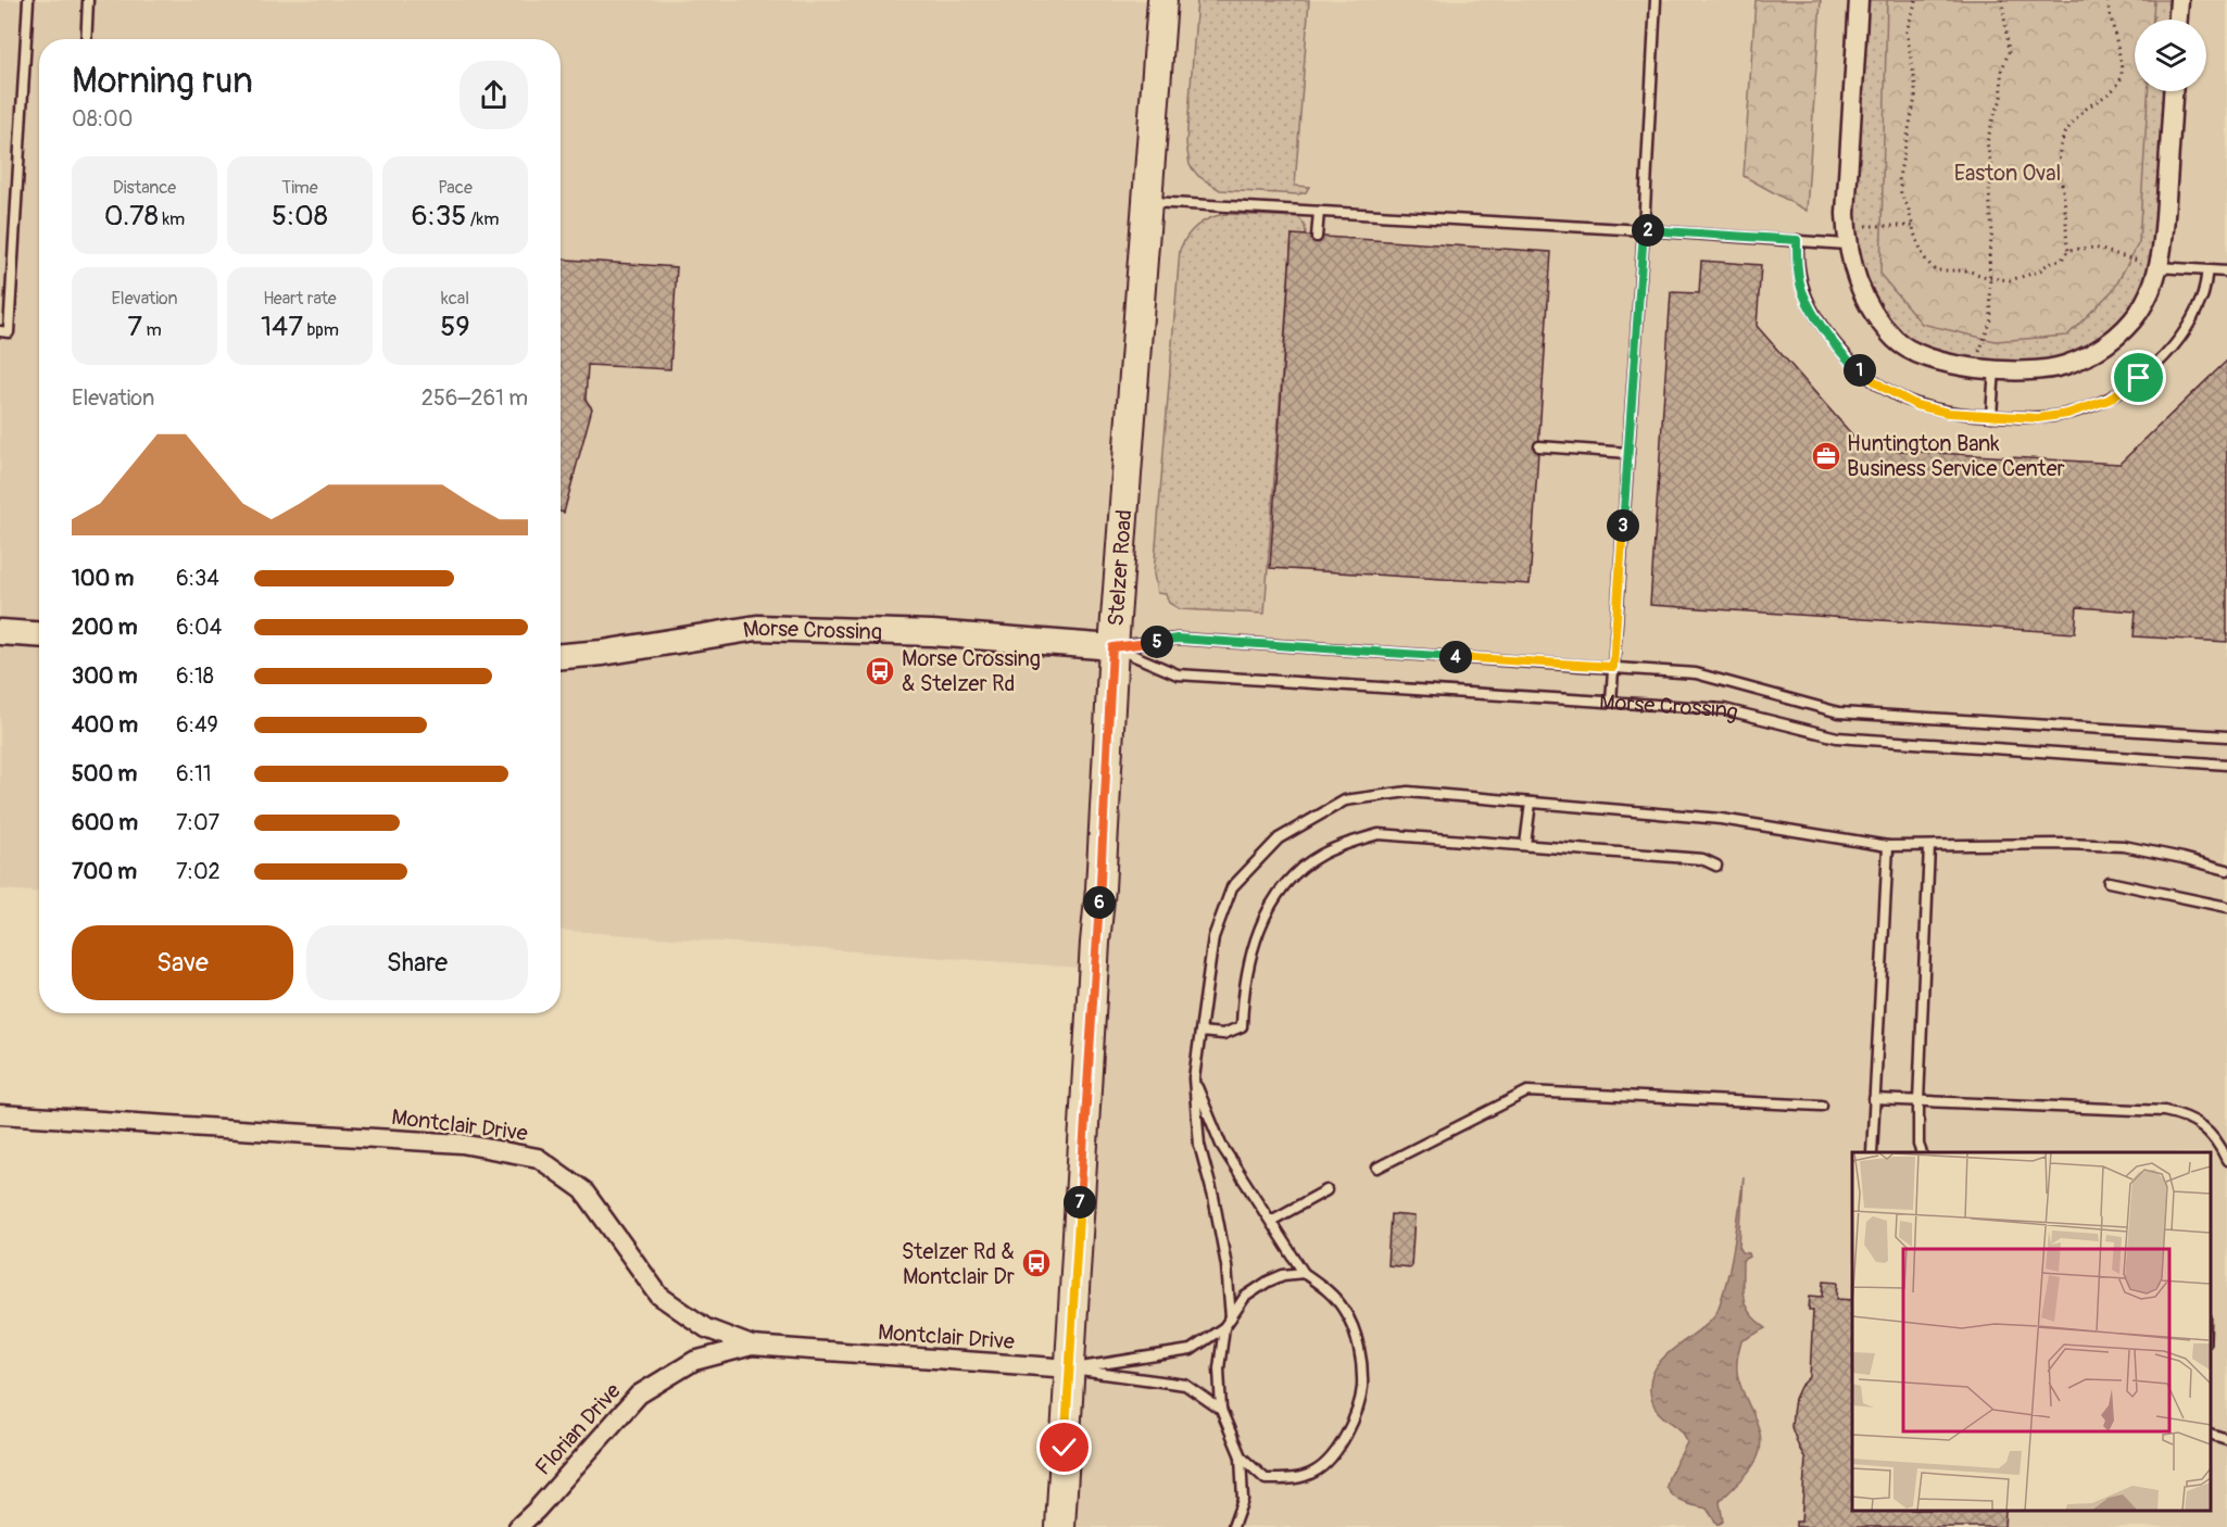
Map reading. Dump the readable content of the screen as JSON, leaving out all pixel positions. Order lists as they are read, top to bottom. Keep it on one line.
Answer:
{"streets":{"main road":["Stelzer Road","Morse Crossing"],"street":["Montclair Drive","Florian Drive"]},"crossings":[["Stelzer Road","Morse Crossing"],["Stelzer Road","Montclair Drive"],["Montclair Drive","Florian Drive"]],"parks":["Easton Oval"],"places":{"office":["Huntington Bank Business Service Center"],"bus stop":["Morse Crossing & Stelzer Rd","Stelzer Rd & Montclair Dr"]},"page":{"heading":["Morning run","08:00"],"stats":[["Distance","0.78 km"],["Time","5:08"],["Pace","6:35 /km"],["Elevation","7 m"],["Heart rate","147 bpm"],["kcal","59"]],"pins":["2","1","3","5","4","6","7"],"chart":["Elevation","256–261 m"],"list":[{"name":"100 m","note":"6:34"},{"name":"200 m","note":"6:04"},{"name":"300 m","note":"6:18"},{"name":"400 m","note":"6:49"},{"name":"500 m","note":"6:11"},{"name":"600 m","note":"7:07"},{"name":"700 m","note":"7:02"}],"buttons":["Save","Share"]}}
